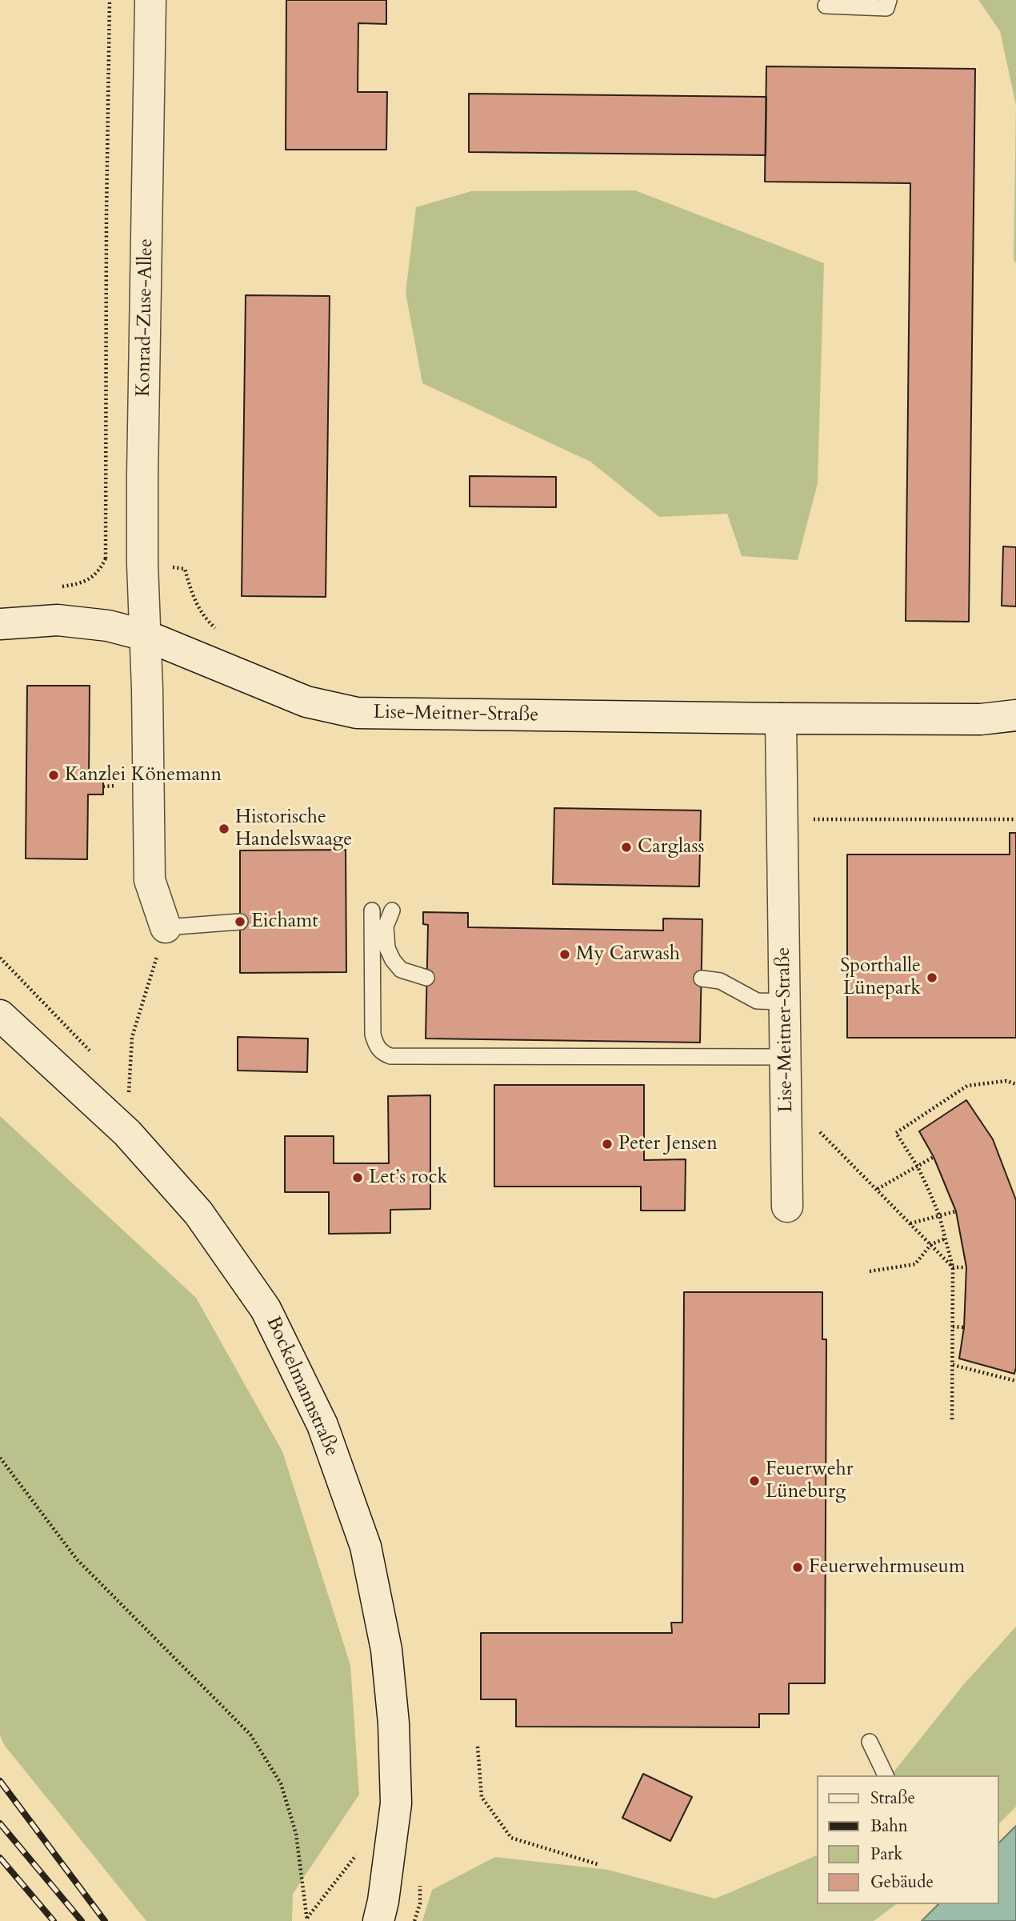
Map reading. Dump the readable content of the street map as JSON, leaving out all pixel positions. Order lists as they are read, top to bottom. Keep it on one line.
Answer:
{"streets":{"main road":["Konrad-Zuse-Allee","Lise-Meitner-Straße","Bockelmannstraße"]},"crossings":[["Konrad-Zuse-Allee","Lise-Meitner-Straße"]],"places":["Kanzlei Könemann","Historische Handelswaage","Carglass","Eichamt","My Carwash","Sporthalle Lünepark","Peter Jensen","Let’s rock","Feuerwehr Lüneburg","Feuerwehrmuseum"],"legend":["Straße","Bahn","Park","Gebäude"]}
